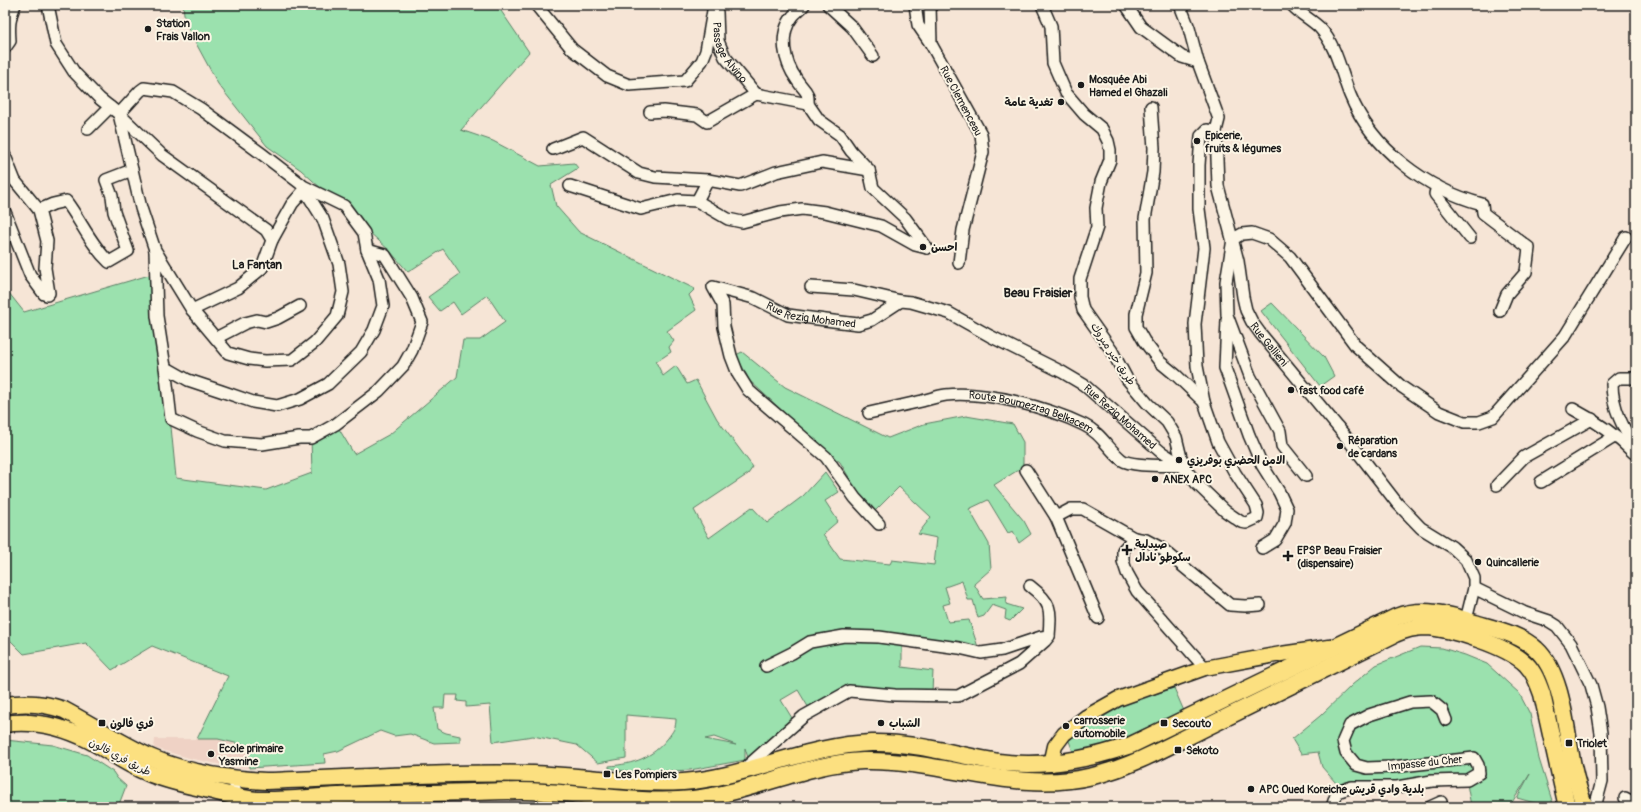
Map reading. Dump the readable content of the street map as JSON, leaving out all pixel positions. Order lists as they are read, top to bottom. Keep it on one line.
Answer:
{"streets":{"highway":["طريق فري فالون"],"street":["Passage Alvino","Rue Clemenceau","Rue Rezig Mohamed","Rue Gallieni","طريق خير مبروك","Route Boumezrag Belkacem","Impasse du Cher"]},"crossings":[["Rue Rezig Mohamed","طريق خير مبروك"],["Rue Rezig Mohamed","Route Boumezrag Belkacem"],["Rue Gallieni","طريق خير مبروك"],["طريق خير مبروك","Route Boumezrag Belkacem"]],"districts":["La Fantan","Beau Fraisier"],"places":{"other":["Station Frais Vallon","Mosquée Abi Hamed el Ghazali","تغدية عامة","Epicerie, fruits & légumes","احسن","fast food café","Réparation de cardans","الامن الحضري بوفريزي","ANEX APC","Quincallerie","الشباب","carrosserie automobile","Ecole primaire Yasmine","APC Oued Koreiche بلدية وادي قريش"],"health":["صيدلية سكوطو نادال","EPSP Beau Fraisier (dispensaire)"],"transit":["فري فالون","Secouto","Triolet","Sekoto","Les Pompiers"]}}
